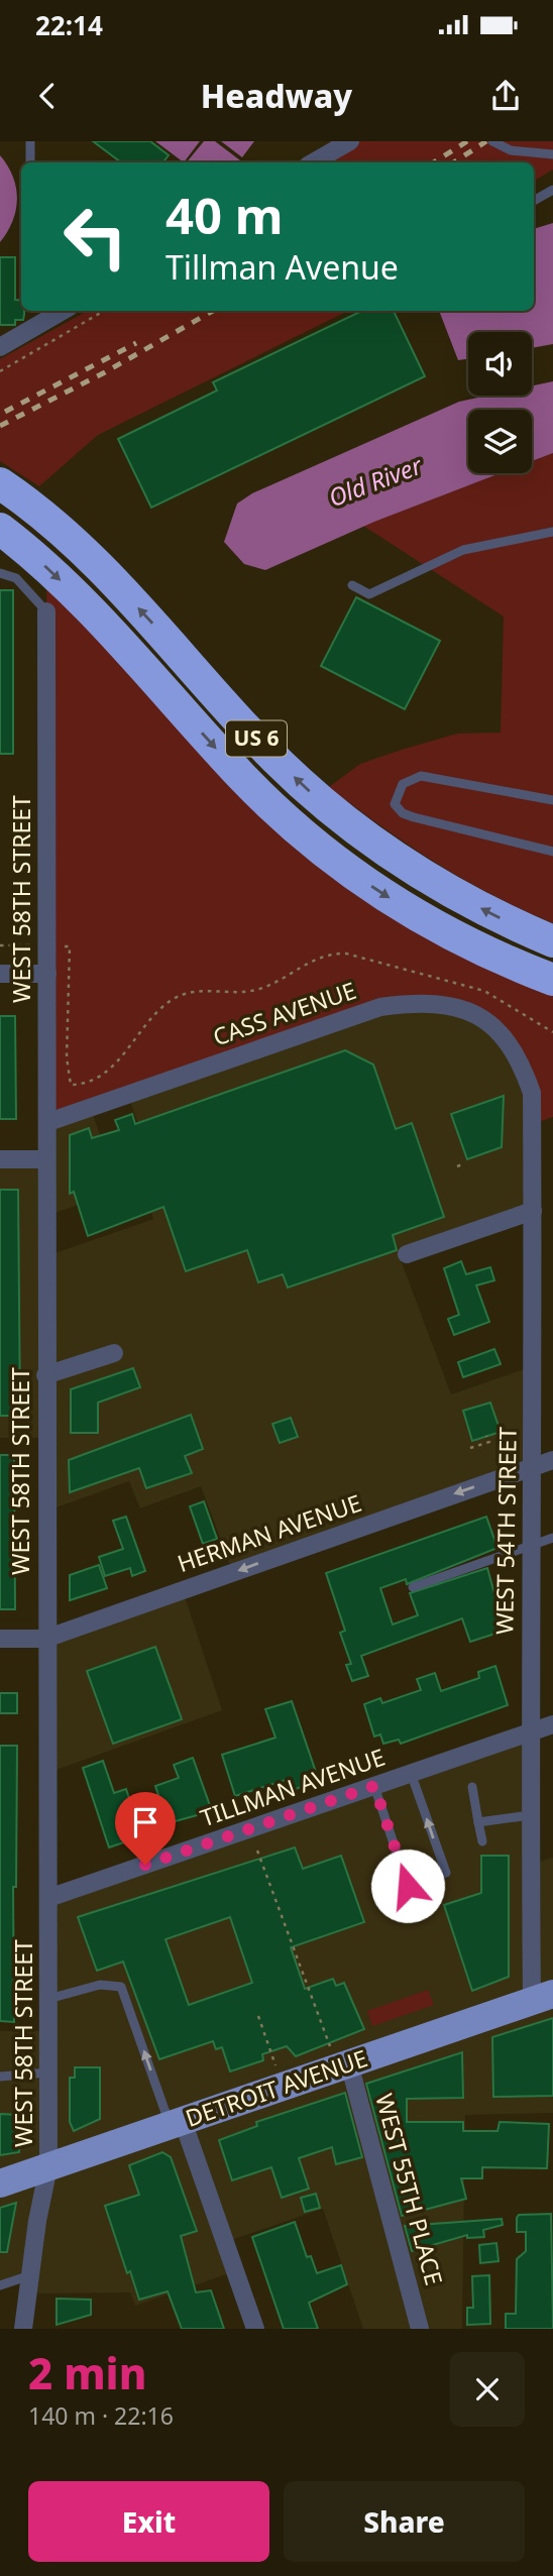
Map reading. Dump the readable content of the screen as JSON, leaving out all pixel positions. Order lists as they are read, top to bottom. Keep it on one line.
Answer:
{"streets":{"highway":["US 6"],"main road":["DETROIT AVENUE"],"street":["WEST 58TH STREET","CASS AVENUE","WEST 54TH STREET","HERMAN AVENUE","TILLMAN AVENUE","WEST 55TH PLACE"]},"crossings":[["WEST 58TH STREET","CASS AVENUE"],["WEST 58TH STREET","HERMAN AVENUE"],["WEST 58TH STREET","TILLMAN AVENUE"],["WEST 58TH STREET","DETROIT AVENUE"],["CASS AVENUE","WEST 54TH STREET"],["WEST 54TH STREET","HERMAN AVENUE"],["WEST 54TH STREET","TILLMAN AVENUE"],["WEST 54TH STREET","DETROIT AVENUE"],["DETROIT AVENUE","WEST 55TH PLACE"]],"one_way":["HERMAN AVENUE"],"water":["Old River"],"page":{"status":"22:14","header":"Headway","turn":["40 m","Tillman Avenue"],"heading":["2 min","140 m · 22:16"],"buttons":["Exit","Share"]}}
